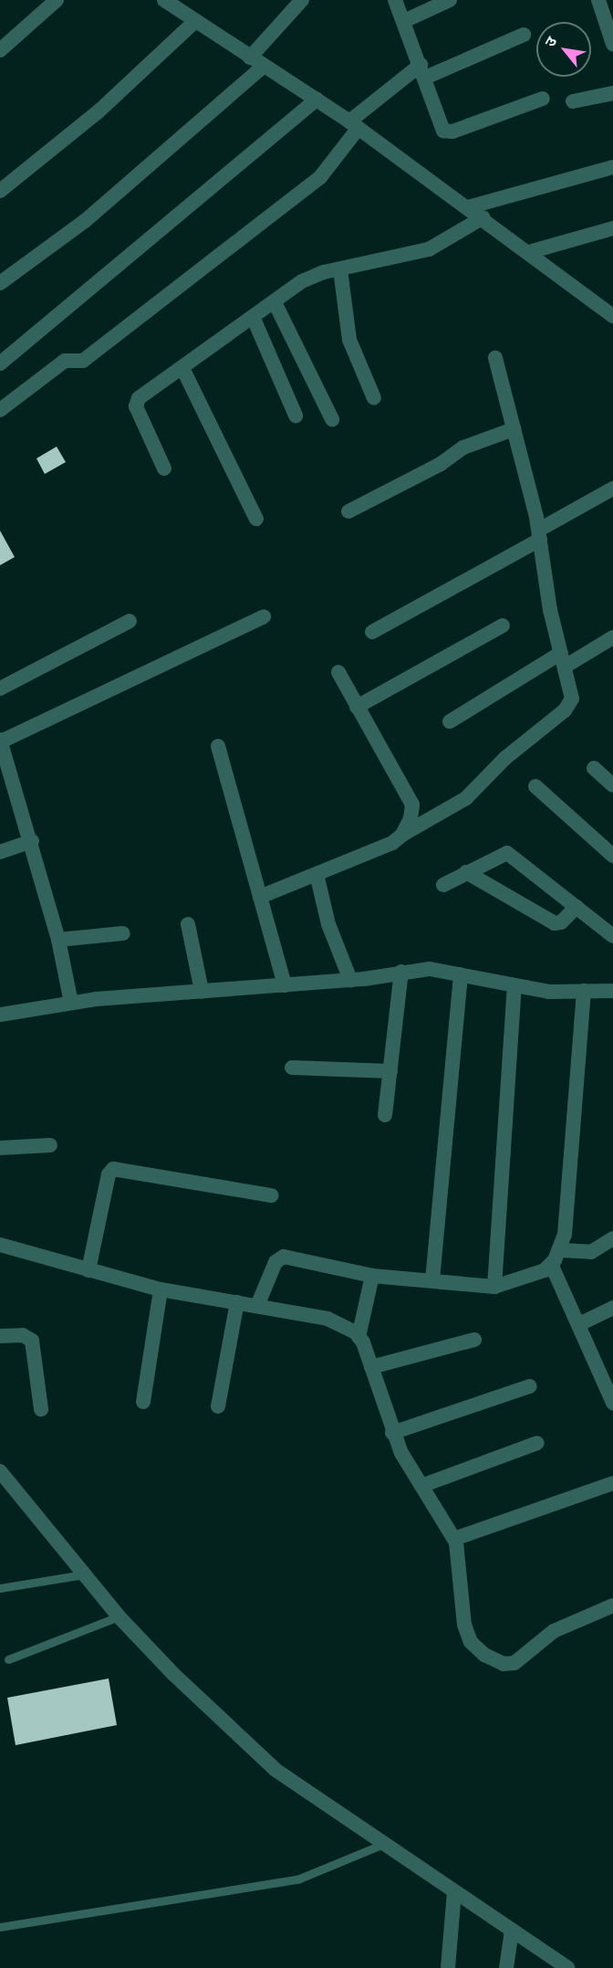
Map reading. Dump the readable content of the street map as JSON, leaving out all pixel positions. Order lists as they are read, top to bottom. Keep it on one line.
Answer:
{"north":"top left"}
